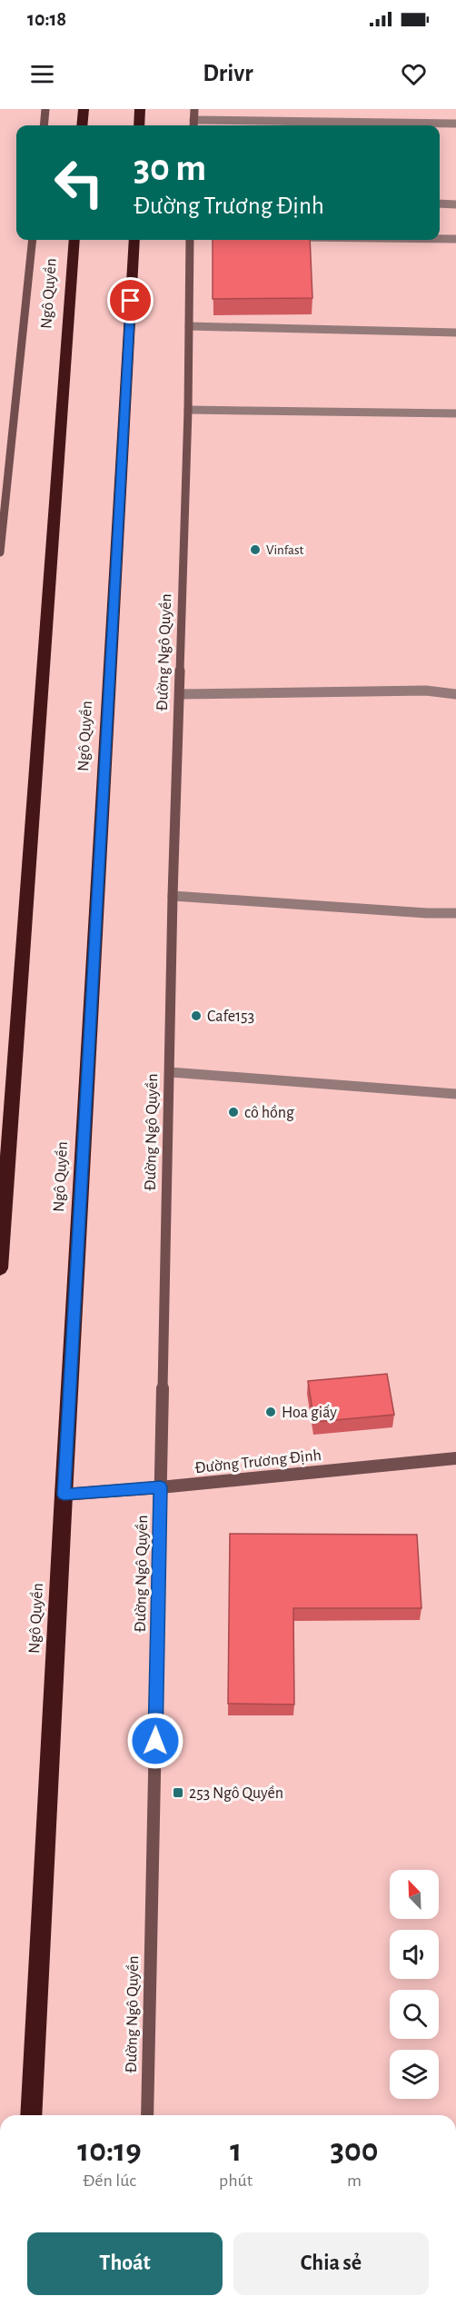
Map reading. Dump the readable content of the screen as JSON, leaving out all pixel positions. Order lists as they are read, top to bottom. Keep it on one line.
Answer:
{"streets":{"highway":["Ngô Quyền"],"street":["Đường Ngô Quyền","Đường Trương Định"]},"crossings":[["Ngô Quyền","Đường Trương Định"],["Đường Ngô Quyền","Đường Trương Định"]],"places":{"other":["Vinfast","Cafe153","cô hồng","Hoa giấy"],"transit":["253 Ngô Quyền"]},"north":"top left","page":{"status":"10:18","header":"Drivr","turn":["30 m","Đường Trương Định"],"eta":["10:19","Đến lúc","1","phút","300","m"],"buttons":["Thoát","Chia sẻ"]}}
